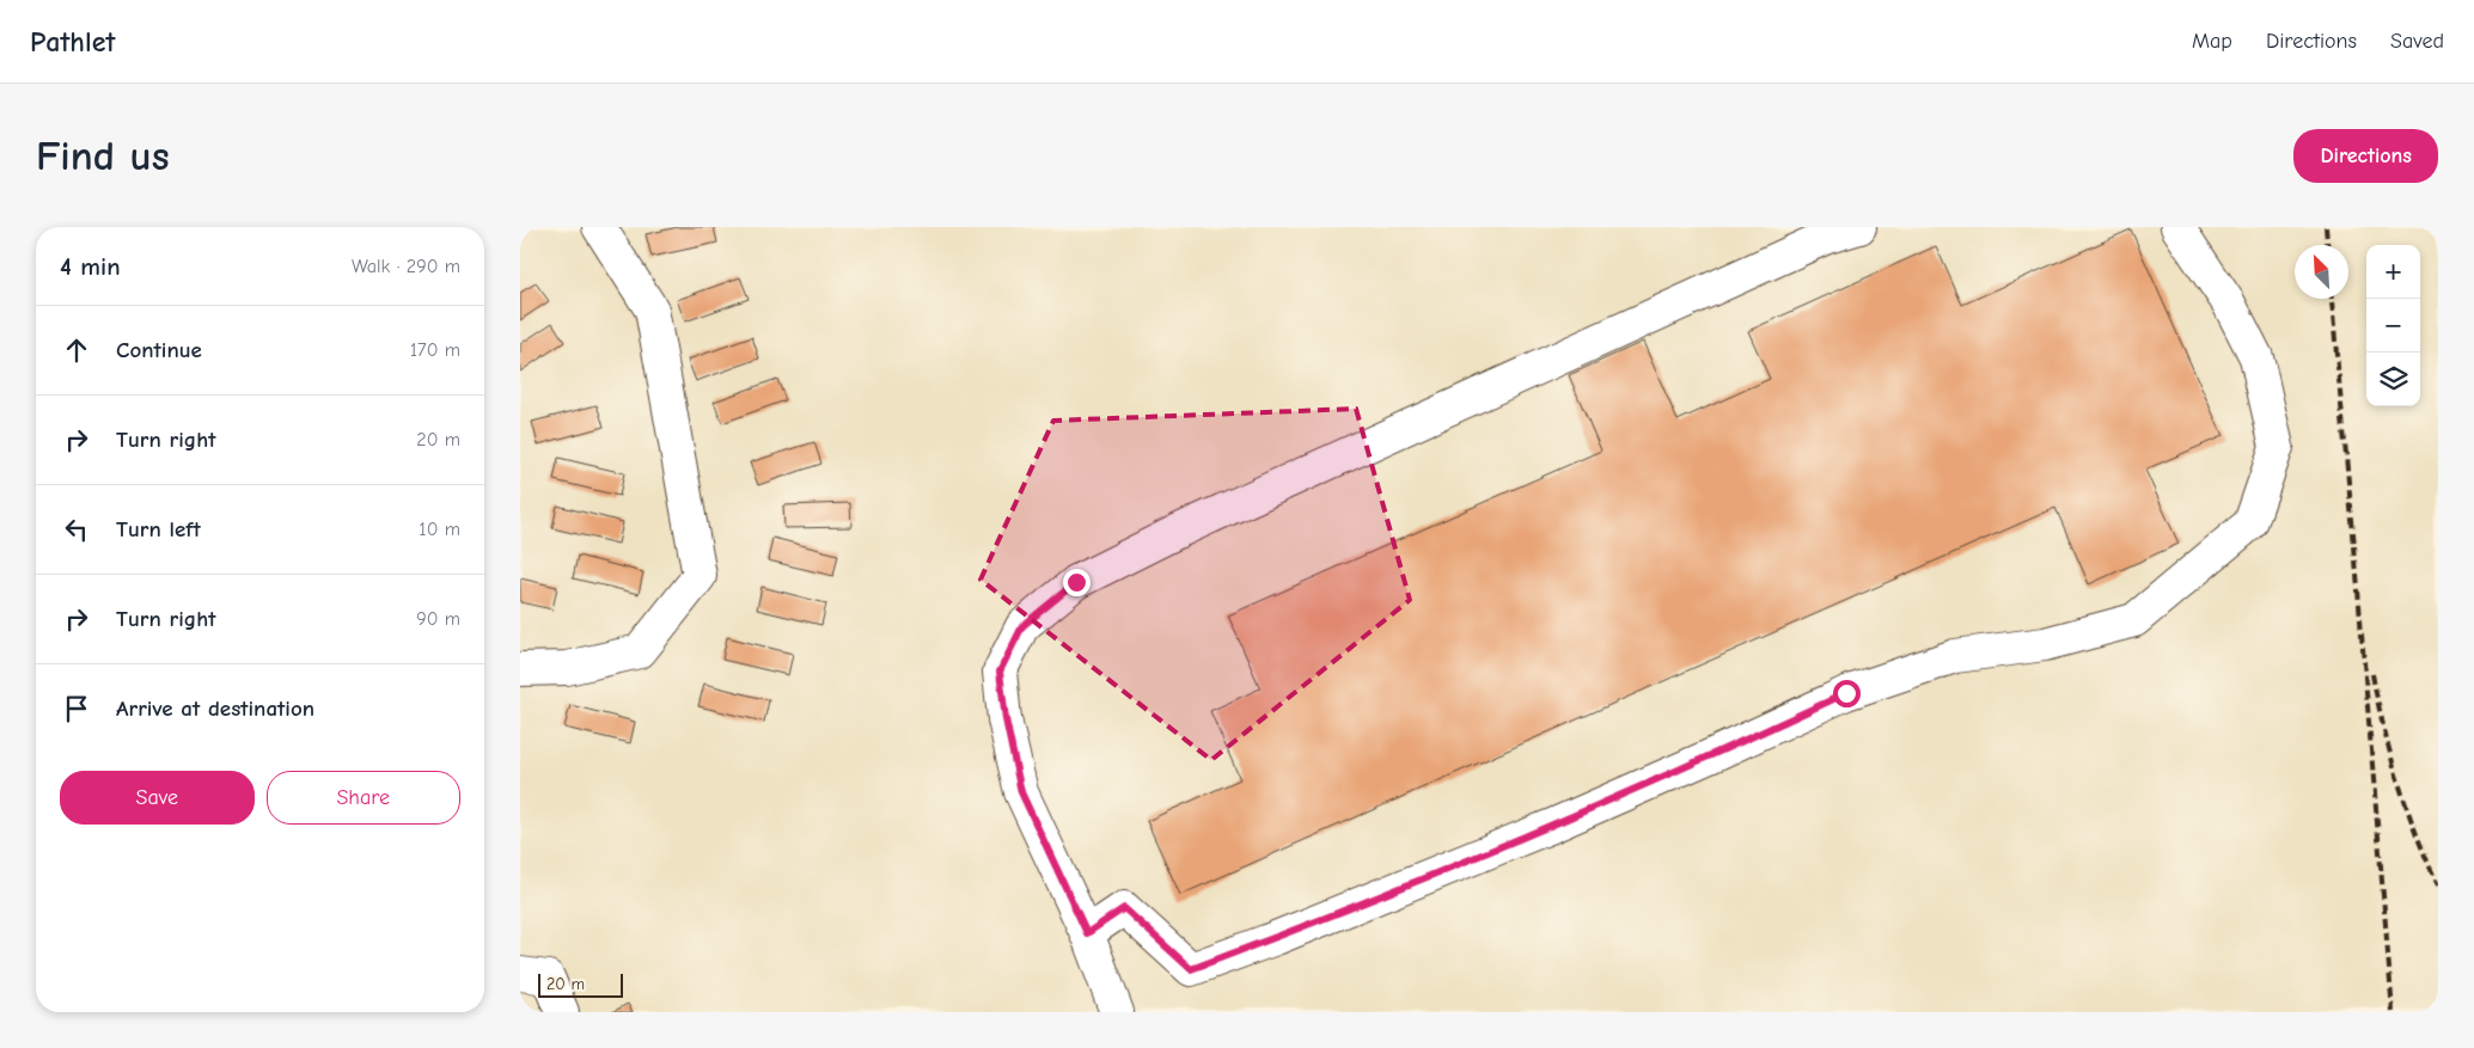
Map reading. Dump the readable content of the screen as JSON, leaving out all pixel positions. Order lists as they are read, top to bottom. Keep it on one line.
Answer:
{"scale_bar":"20 m","north":"top left","page":{"header":"Pathlet","nav":["Map","Directions","Saved"],"buttons":["Directions",["Save","Share"]],"title":"Find us","heading":["4 min","Walk · 290 m"],"map_buttons":["+","−"],"list":[["Continue","170 m"],["Turn right","20 m"],["Turn left","10 m"],["Turn right","90 m"],"Arrive at destination"],"scale":"20 m"}}
